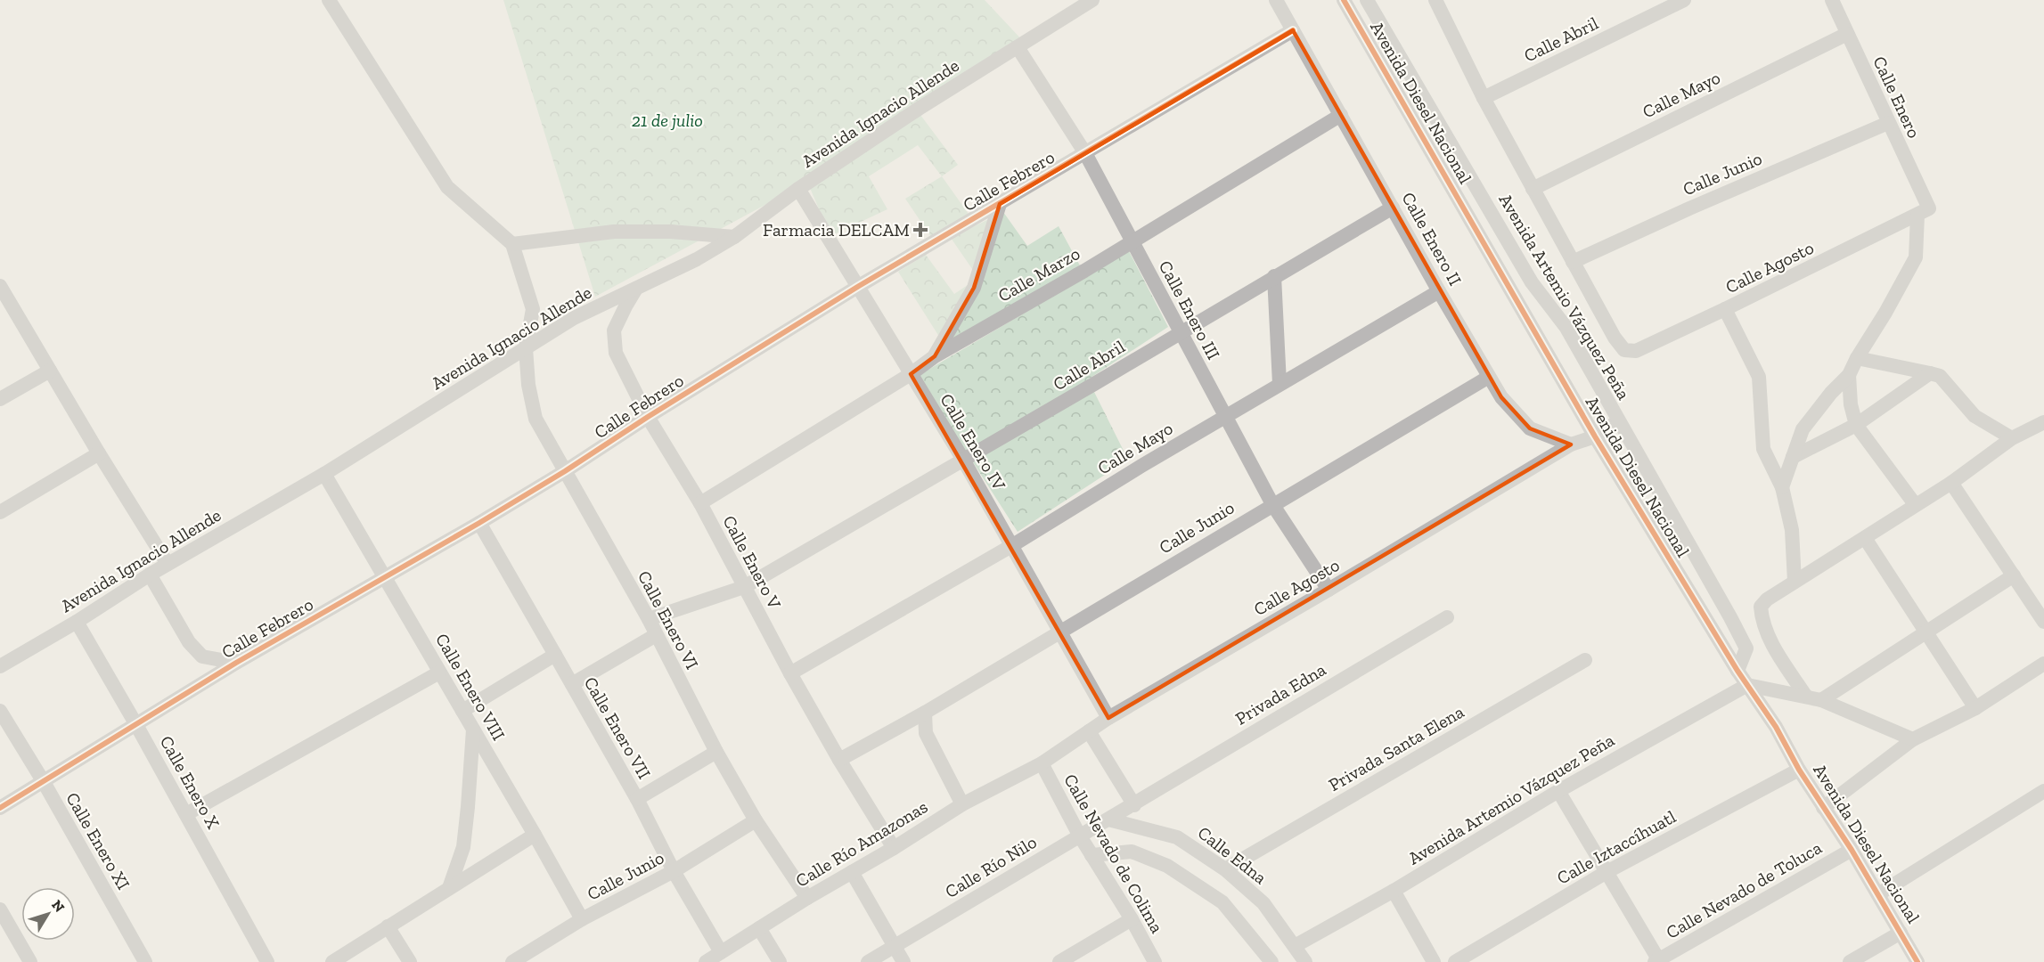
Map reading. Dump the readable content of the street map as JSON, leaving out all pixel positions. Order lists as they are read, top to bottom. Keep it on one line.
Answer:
{"streets":{"street":["Calle Abril","Calle Mayo","Calle Enero","Avenida Diesel Nacional","Avenida Ignacio Allende","Calle Junio","Calle Febrero","Calle Enero II","Calle Agosto","Calle Marzo","Avenida Artemio Vázquez Peña","Calle Enero III","Calle Enero IV","Calle Enero V","Calle Enero VI","Calle Enero VIII","Privada Edna","Calle Enero VII","Privada Santa Elena","Calle Enero X","Calle Enero XI","Calle Río Amazonas","Calle Iztaccíhuatl","Calle Nevado de Colima","Calle Edna","Calle Río Nilo","Calle Nevado de Toluca"]},"crossings":[["Calle Abril","Calle Enero II"],["Calle Abril","Calle Enero III"],["Calle Abril","Calle Enero IV"],["Calle Abril","Calle Enero V"],["Calle Abril","Calle Enero VI"],["Calle Mayo","Calle Enero"],["Calle Mayo","Calle Enero II"],["Calle Mayo","Calle Enero III"],["Calle Mayo","Calle Enero IV"],["Calle Mayo","Calle Enero V"],["Calle Enero","Calle Junio"],["Calle Enero","Calle Agosto"],["Avenida Diesel Nacional","Avenida Artemio Vázquez Peña"],["Avenida Diesel Nacional","Calle Iztaccíhuatl"],["Avenida Diesel Nacional","Calle Nevado de Toluca"],["Avenida Ignacio Allende","Calle Enero III"],["Avenida Ignacio Allende","Calle Enero IV"],["Avenida Ignacio Allende","Calle Enero V"],["Avenida Ignacio Allende","Calle Enero VI"],["Avenida Ignacio Allende","Calle Enero VIII"],["Avenida Ignacio Allende","Calle Enero X"],["Calle Junio","Calle Enero II"],["Calle Junio","Calle Agosto"],["Calle Junio","Calle Enero III"],["Calle Junio","Calle Enero IV"],["Calle Junio","Calle Enero V"],["Calle Junio","Calle Enero VI"],["Calle Junio","Calle Enero VIII"],["Calle Junio","Calle Enero VII"],["Calle Febrero","Calle Enero II"],["Calle Febrero","Calle Enero III"],["Calle Febrero","Calle Enero IV"],["Calle Febrero","Calle Enero V"],["Calle Febrero","Calle Enero VI"],["Calle Febrero","Calle Enero VIII"],["Calle Febrero","Calle Enero VII"],["Calle Febrero","Calle Enero X"],["Calle Febrero","Calle Enero XI"],["Calle Enero II","Calle Agosto"],["Calle Enero II","Calle Marzo"],["Calle Agosto","Calle Enero III"],["Calle Agosto","Calle Enero IV"],["Calle Agosto","Calle Río Amazonas"],["Calle Agosto","Calle Nevado de Colima"],["Calle Marzo","Calle Enero III"],["Calle Marzo","Calle Enero IV"],["Calle Marzo","Calle Enero V"],["Avenida Artemio Vázquez Peña","Calle Edna"],["Calle Enero V","Calle Río Amazonas"],["Calle Enero VI","Calle Río Amazonas"],["Privada Edna","Calle Río Nilo"],["Calle Enero VII","Calle Río Amazonas"],["Privada Santa Elena","Calle Edna"],["Calle Río Amazonas","Calle Nevado de Colima"],["Calle Nevado de Colima","Calle Río Nilo"],["Calle Edna","Calle Río Nilo"]],"parks":["21 de julio"],"places":{"health":["Farmacia DELCAM"]},"north":"top right"}
